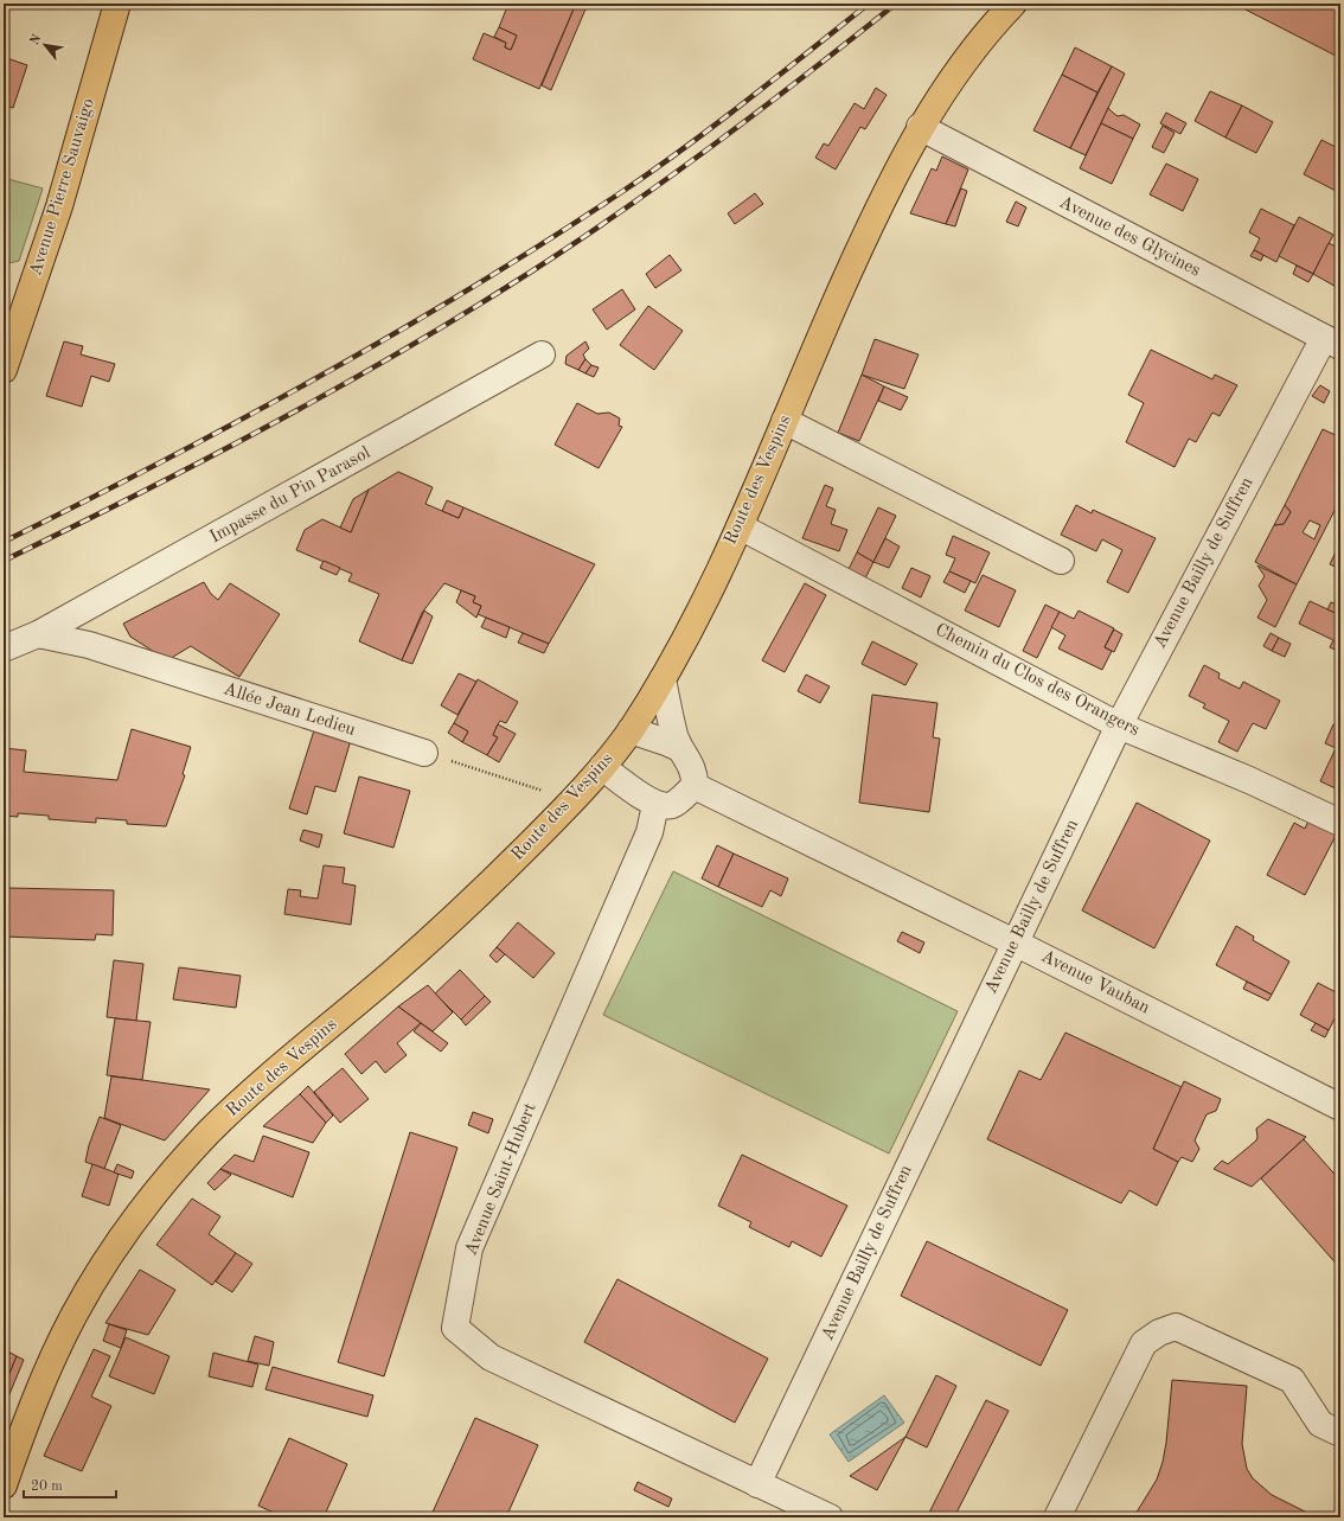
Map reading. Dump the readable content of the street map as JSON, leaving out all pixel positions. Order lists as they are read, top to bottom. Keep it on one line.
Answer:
{"streets":{"main road":["Avenue Pierre Sauvaigo","Route des Vespins"],"street":["Avenue des Glycines","Impasse du Pin Parasol","Avenue Bailly de Suffren","Chemin du Clos des Orangers","Allée Jean Ledieu","Avenue Vauban","Avenue Saint-Hubert"]},"crossings":[["Avenue des Glycines","Route des Vespins"],["Avenue des Glycines","Avenue Bailly de Suffren"],["Route des Vespins","Chemin du Clos des Orangers"],["Impasse du Pin Parasol","Allée Jean Ledieu"],["Avenue Bailly de Suffren","Chemin du Clos des Orangers"],["Avenue Bailly de Suffren","Avenue Vauban"],["Avenue Bailly de Suffren","Avenue Saint-Hubert"]],"scale_bar":"20 m","north":"top left"}
